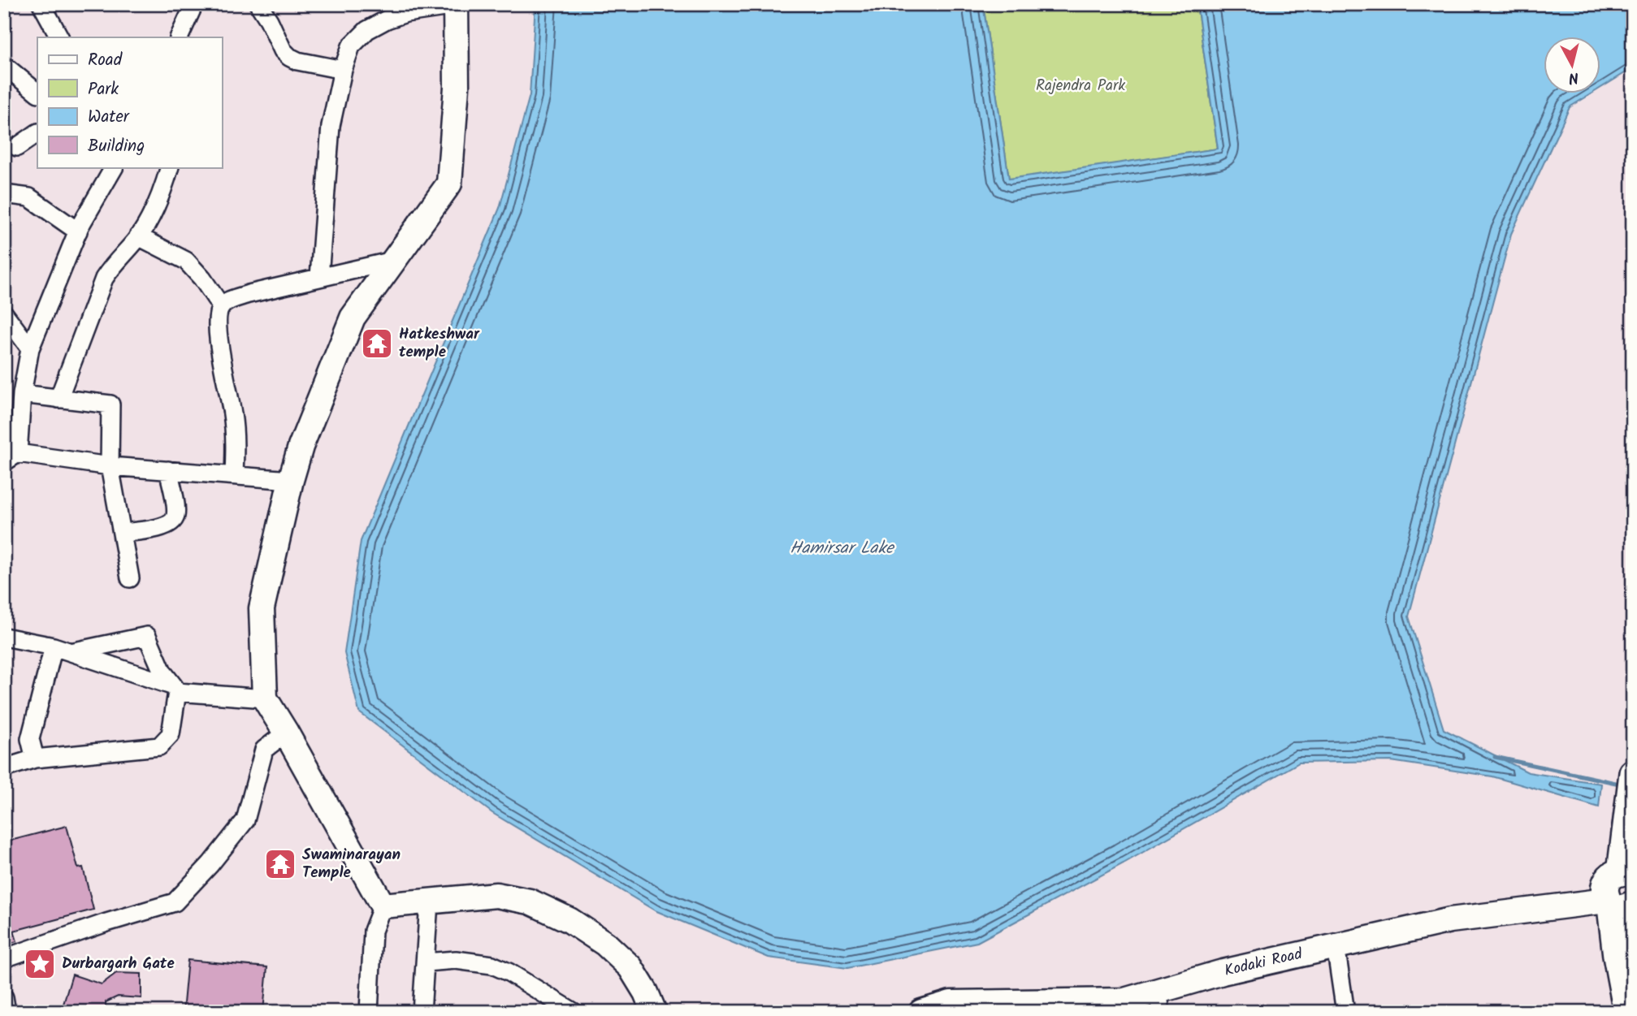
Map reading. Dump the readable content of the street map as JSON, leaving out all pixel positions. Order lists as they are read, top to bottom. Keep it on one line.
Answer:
{"streets":{"street":["Kodaki Road"]},"water":["Hamirsar Lake"],"parks":["Rajendra Park"],"places":{"temple":["Hatkeshwar temple","Swaminarayan Temple"],"place":["Durbargarh Gate"]},"legend":["Road","Park","Water","Building"],"north":"bottom"}
